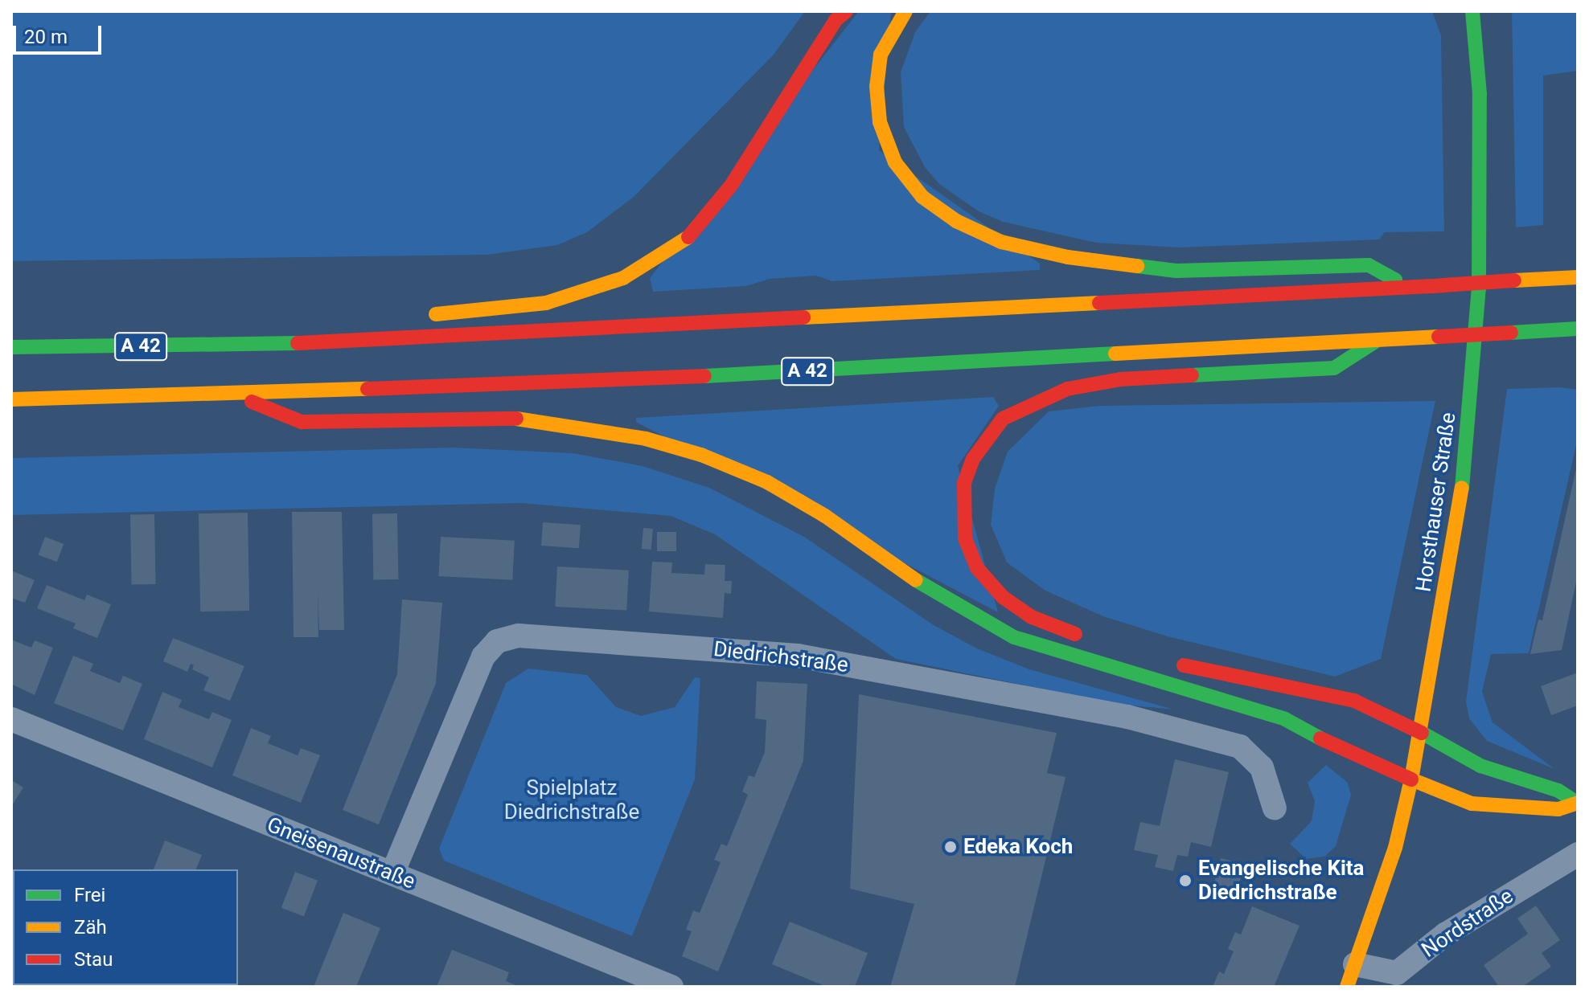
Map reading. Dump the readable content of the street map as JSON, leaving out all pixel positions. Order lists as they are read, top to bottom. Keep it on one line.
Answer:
{"streets":{"main road":["A 42","Horsthauser Straße"],"street":["Diedrichstraße","Gneisenaustraße","Nordstraße"]},"crossings":[["Horsthauser Straße","Nordstraße"],["Diedrichstraße","Gneisenaustraße"]],"parks":["Spielplatz Diedrichstraße"],"places":["Edeka Koch","Evangelische Kita Diedrichstraße"],"legend":["Frei","Zäh","Stau"],"scale_bar":"20 m"}
